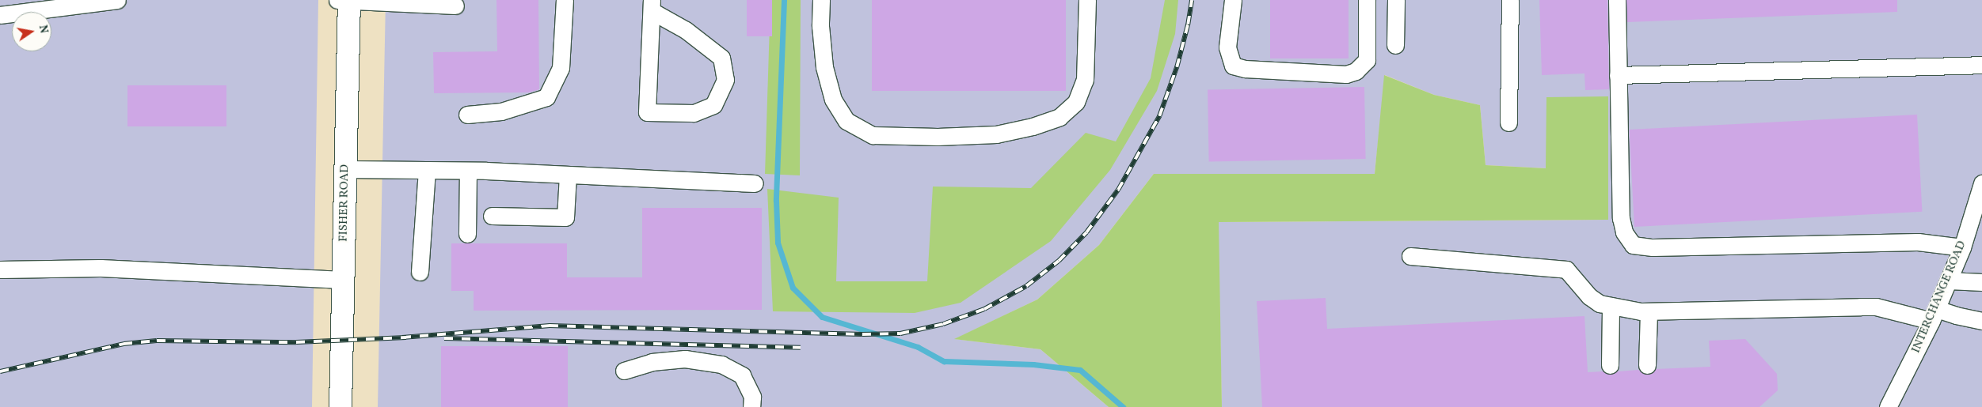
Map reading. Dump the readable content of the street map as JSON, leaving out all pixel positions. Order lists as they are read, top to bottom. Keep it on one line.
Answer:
{"streets":{"main road":["FISHER ROAD"],"street":["INTERCHANGE ROAD"]},"north":"right"}
